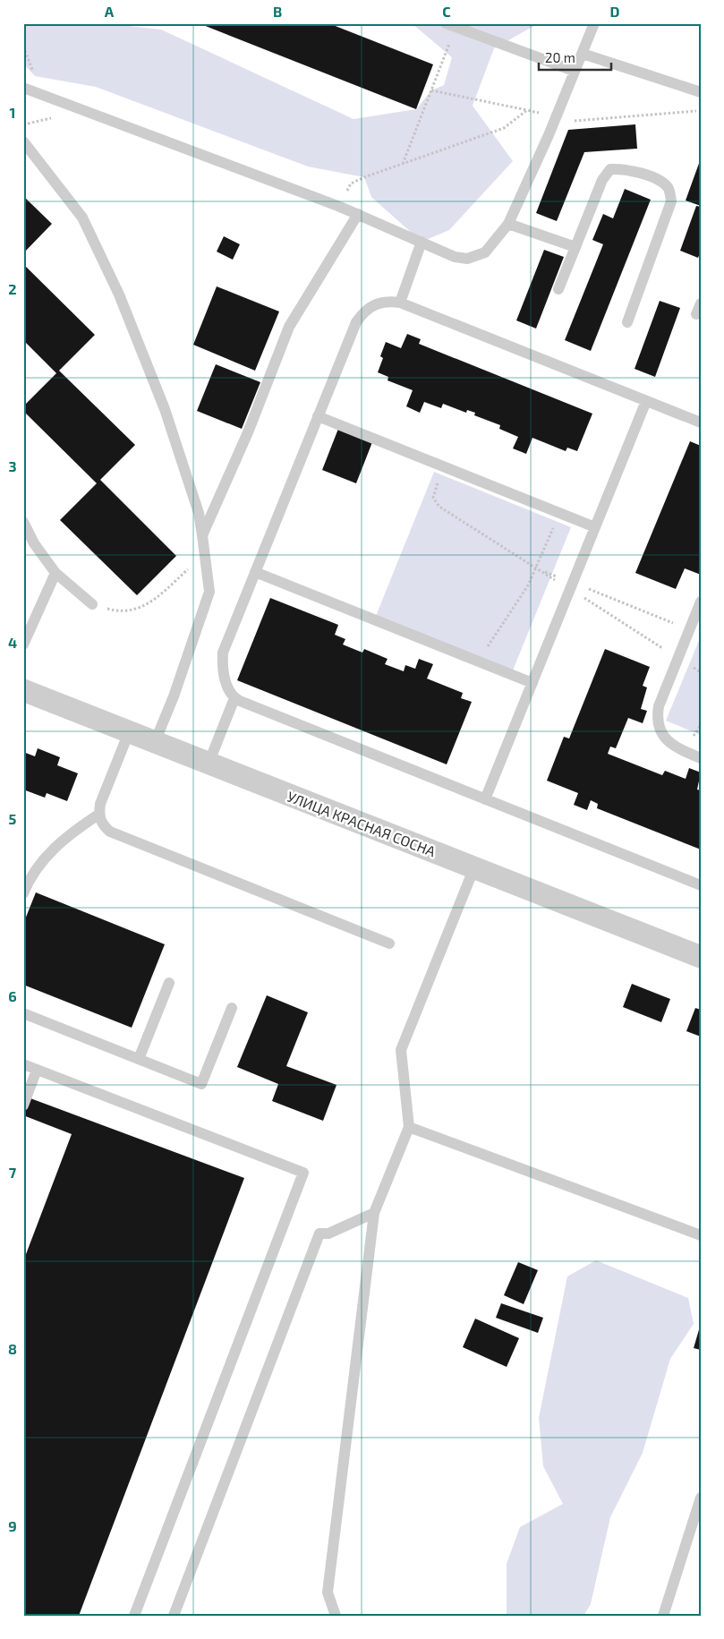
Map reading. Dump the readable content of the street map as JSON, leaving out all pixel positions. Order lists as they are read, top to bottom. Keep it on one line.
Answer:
{"streets":{"street":["УЛИЦА КРАСНАЯ СОСНА"]},"scale_bar":"20 m","grid":{"columns":["A","B","C","D"],"rows":["1","2","3","4","5","6","7","8","9"]}}
